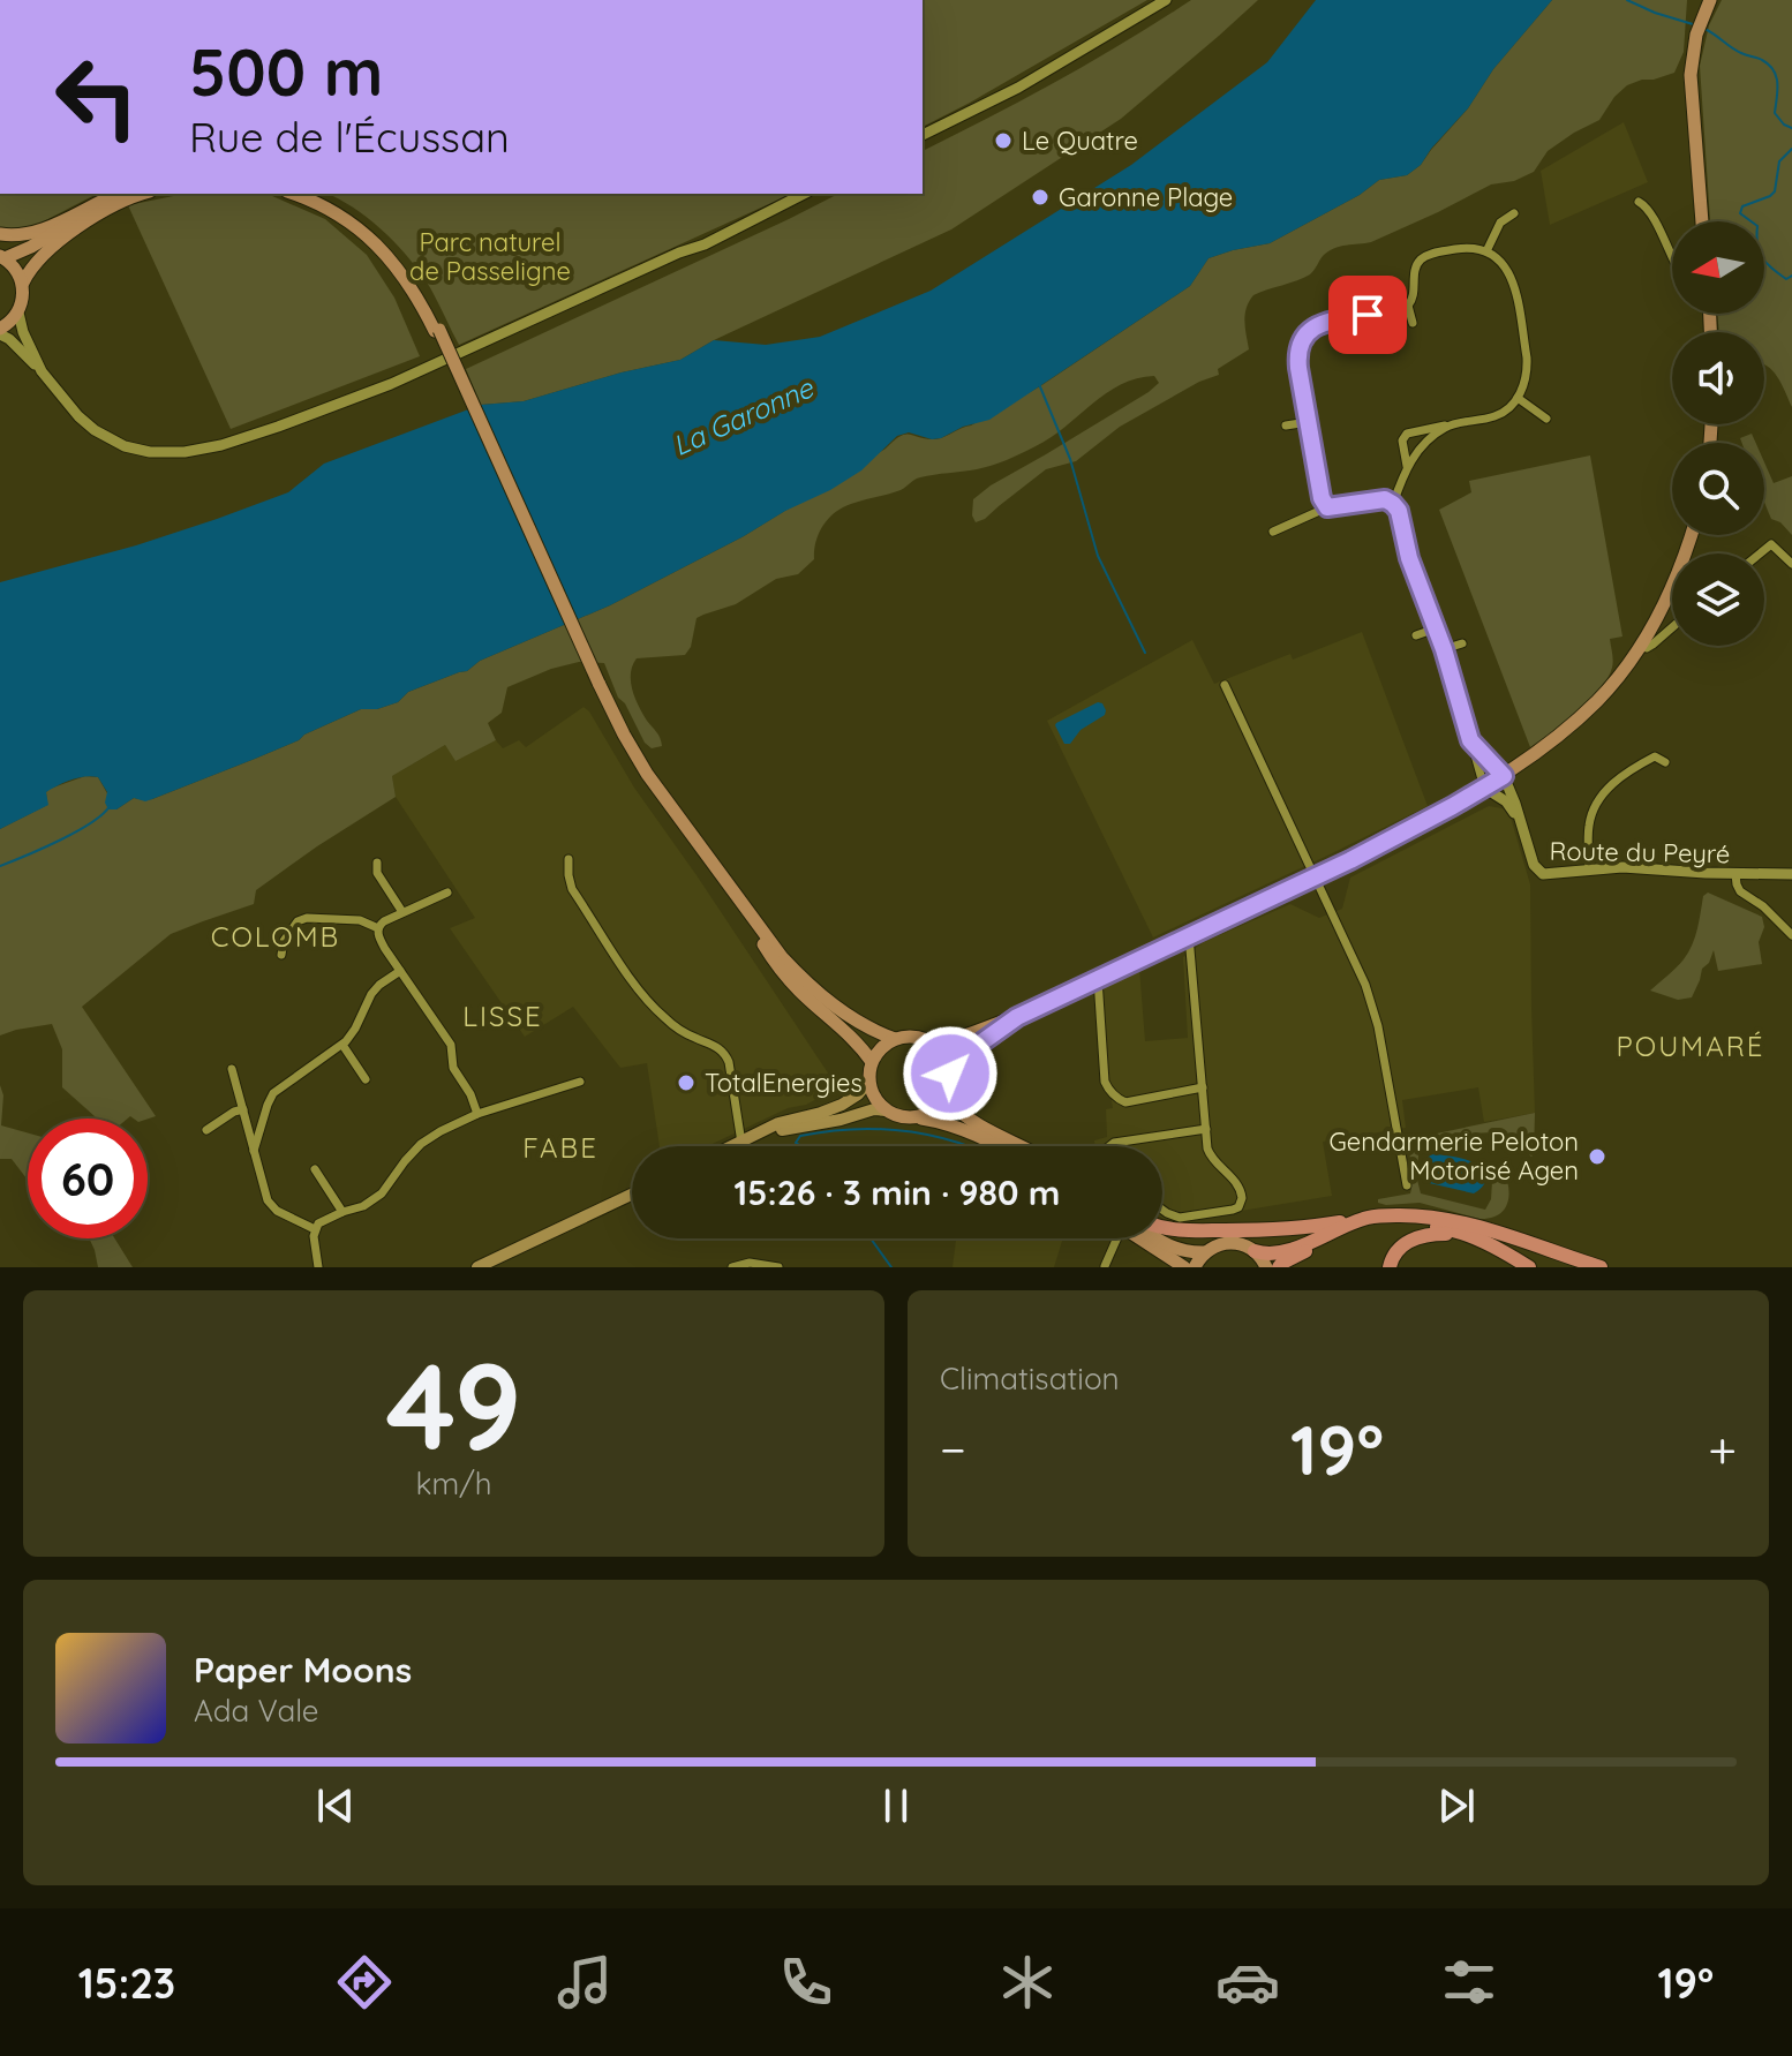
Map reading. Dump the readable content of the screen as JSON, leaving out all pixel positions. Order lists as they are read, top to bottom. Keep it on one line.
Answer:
{"streets":{"street":["Route du Peyré"]},"districts":["COLOMB","LISSE","POUMARÉ","FABE"],"water":["La Garonne"],"parks":["Parc naturel de Passeligne"],"places":["Le Quatre","Garonne Plage","TotalEnergies","Gendarmerie Peloton Motorisé Agen"],"north":"left","page":{"turn":["500 m","Rue de l'Écussan"],"limit":"60","trip":"15:26 · 3 min · 980 m","tile":[["49","km/h"],"Climatisation"],"heat":["−","19°","+"],"song":["Paper Moons","Ada Vale"],"tabs":["15:23","19°"]}}
